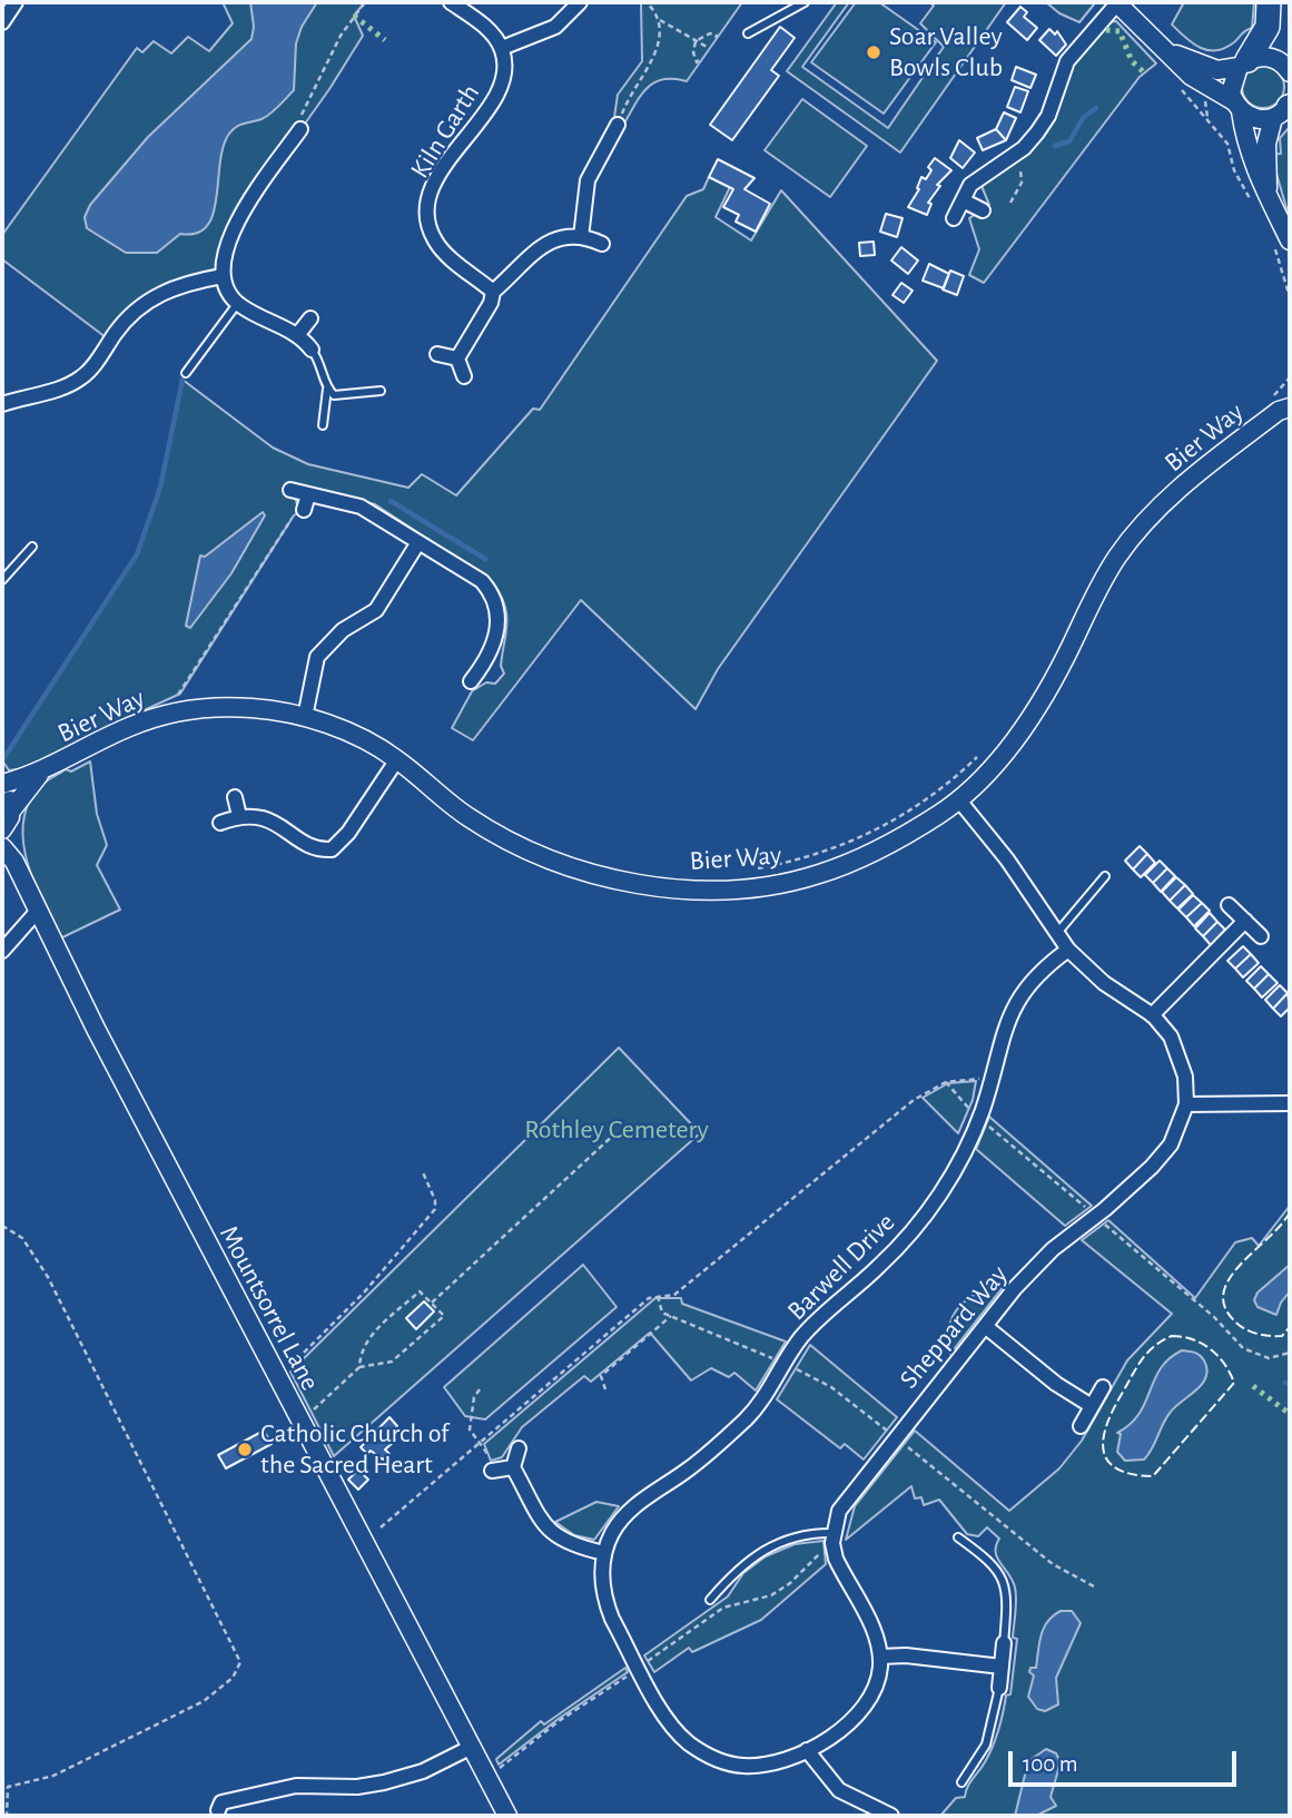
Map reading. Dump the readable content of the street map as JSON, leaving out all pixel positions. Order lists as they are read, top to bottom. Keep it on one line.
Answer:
{"streets":{"street":["Kiln Garth","Bier Way","Barwell Drive","Mountsorrel Lane","Sheppard Way"]},"crossings":[["Bier Way","Mountsorrel Lane"],["Bier Way","Sheppard Way"],["Barwell Drive","Sheppard Way"]],"parks":["Rothley Cemetery"],"places":["Soar Valley Bowls Club","Catholic Church of the Sacred Heart"],"scale_bar":"100 m"}
